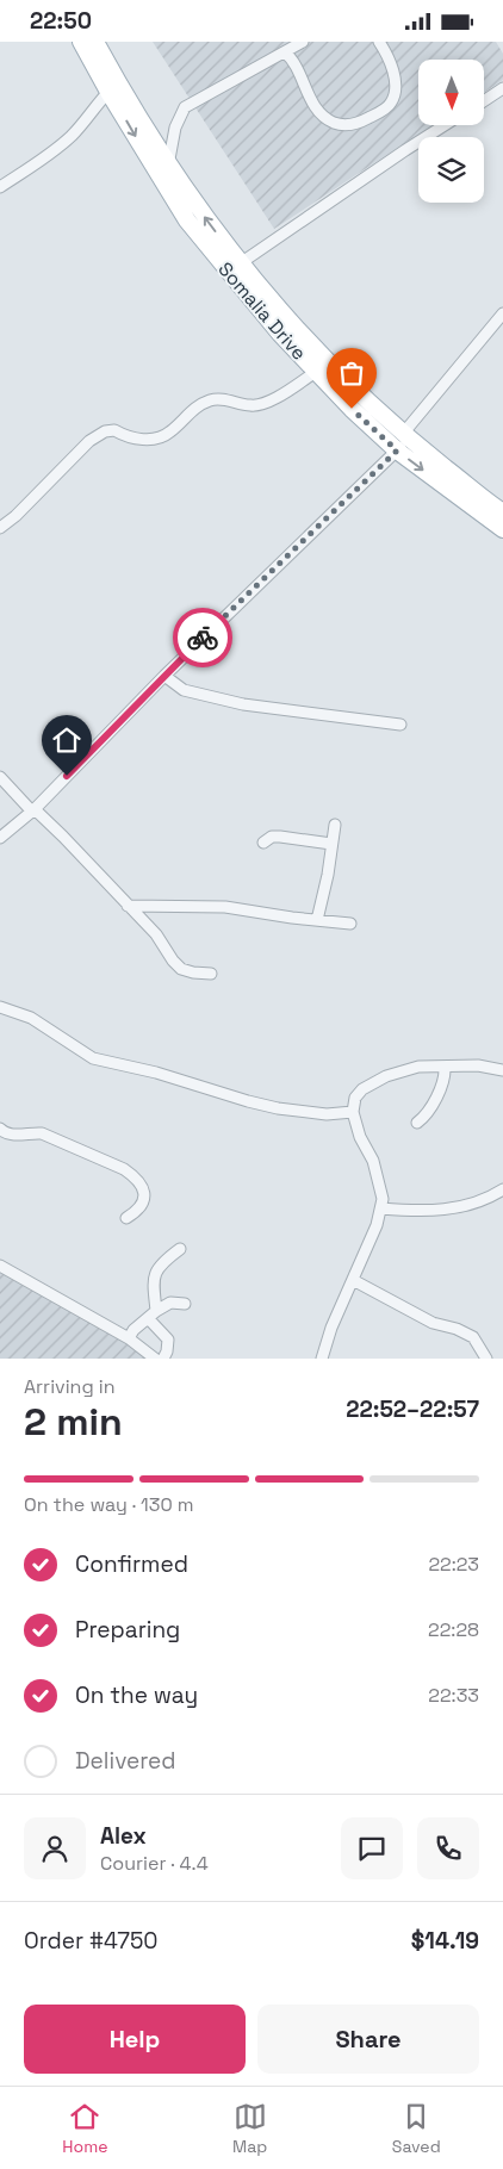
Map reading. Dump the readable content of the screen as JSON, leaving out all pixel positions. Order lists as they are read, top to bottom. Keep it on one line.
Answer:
{"streets":{"main road":["Somalia Drive"]},"north":"bottom","page":{"status":"22:50","heading":["2 min","Arriving in","22:52–22:57"],"panel":["Alex","Courier · 4.4","Order #4750","$14.19"],"bar":"On the way · 130 m","list":[["Confirmed","22:23"],["Preparing","22:28"],["On the way","22:33"],"Delivered"],"buttons":["Help","Share"],"tabs":["Home","Map","Saved"]}}
